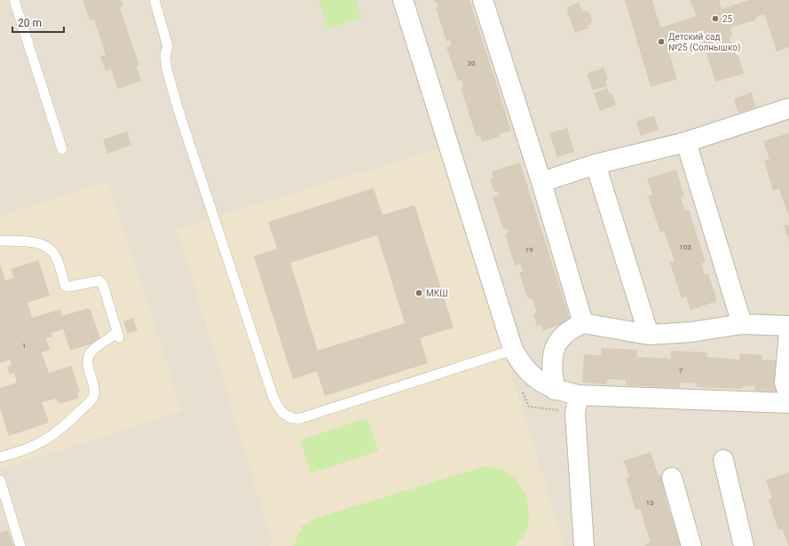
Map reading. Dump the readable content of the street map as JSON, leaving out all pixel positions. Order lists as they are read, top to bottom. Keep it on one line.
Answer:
{"places":["25","Детский сад №25 (Солнышко)","МКШ"],"house_numbers":["20","103","19","1","7","13"],"scale_bar":"20 m"}
